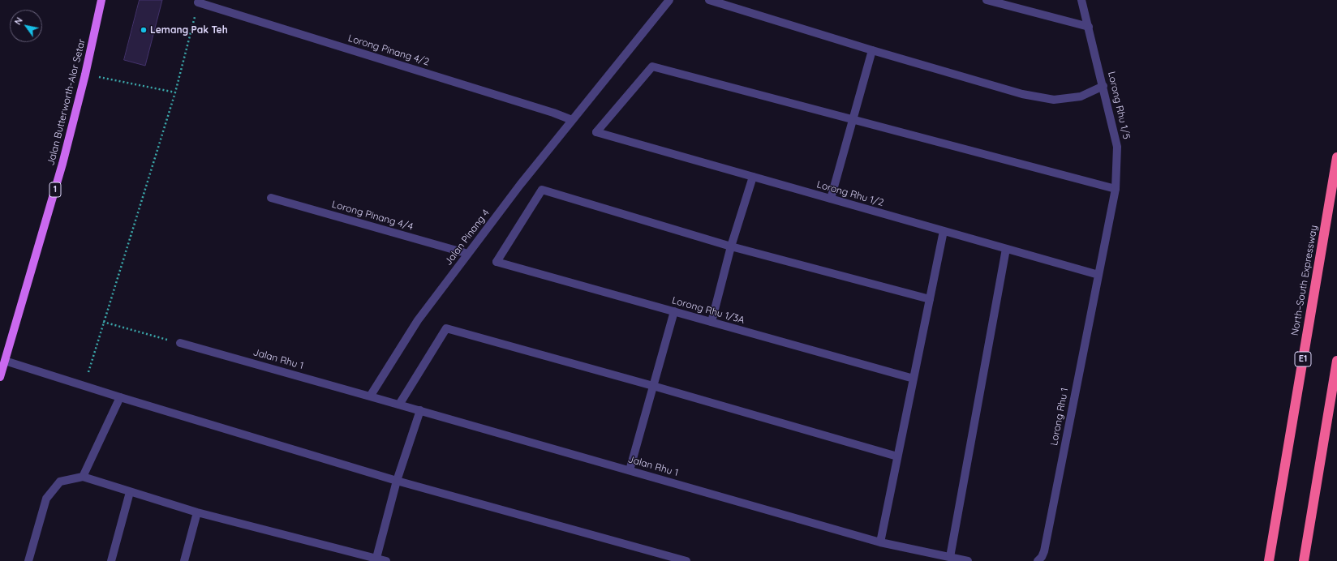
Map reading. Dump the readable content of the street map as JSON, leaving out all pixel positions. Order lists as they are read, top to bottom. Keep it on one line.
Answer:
{"streets":{"highway":["North–South Expressway","E1"],"main road":["Jalan Butterworth-Alor Setar","1"],"street":["Lorong Pinang 4/2","Lorong Rhu 1/5","Lorong Rhu 1/2","Lorong Pinang 4/4","Jalan Pinang 4","Lorong Rhu 1/3A","Jalan Rhu 1","Lorong Rhu 1"]},"crossings":[["Lorong Pinang 4/2","Jalan Pinang 4"],["Lorong Rhu 1/5","Lorong Rhu 1/2"],["Lorong Rhu 1/5","Lorong Rhu 1"],["Lorong Rhu 1/2","Lorong Rhu 1"],["Lorong Pinang 4/4","Jalan Pinang 4"],["Jalan Pinang 4","Jalan Rhu 1"]],"places":["Lemang Pak Teh"],"north":"top left"}
